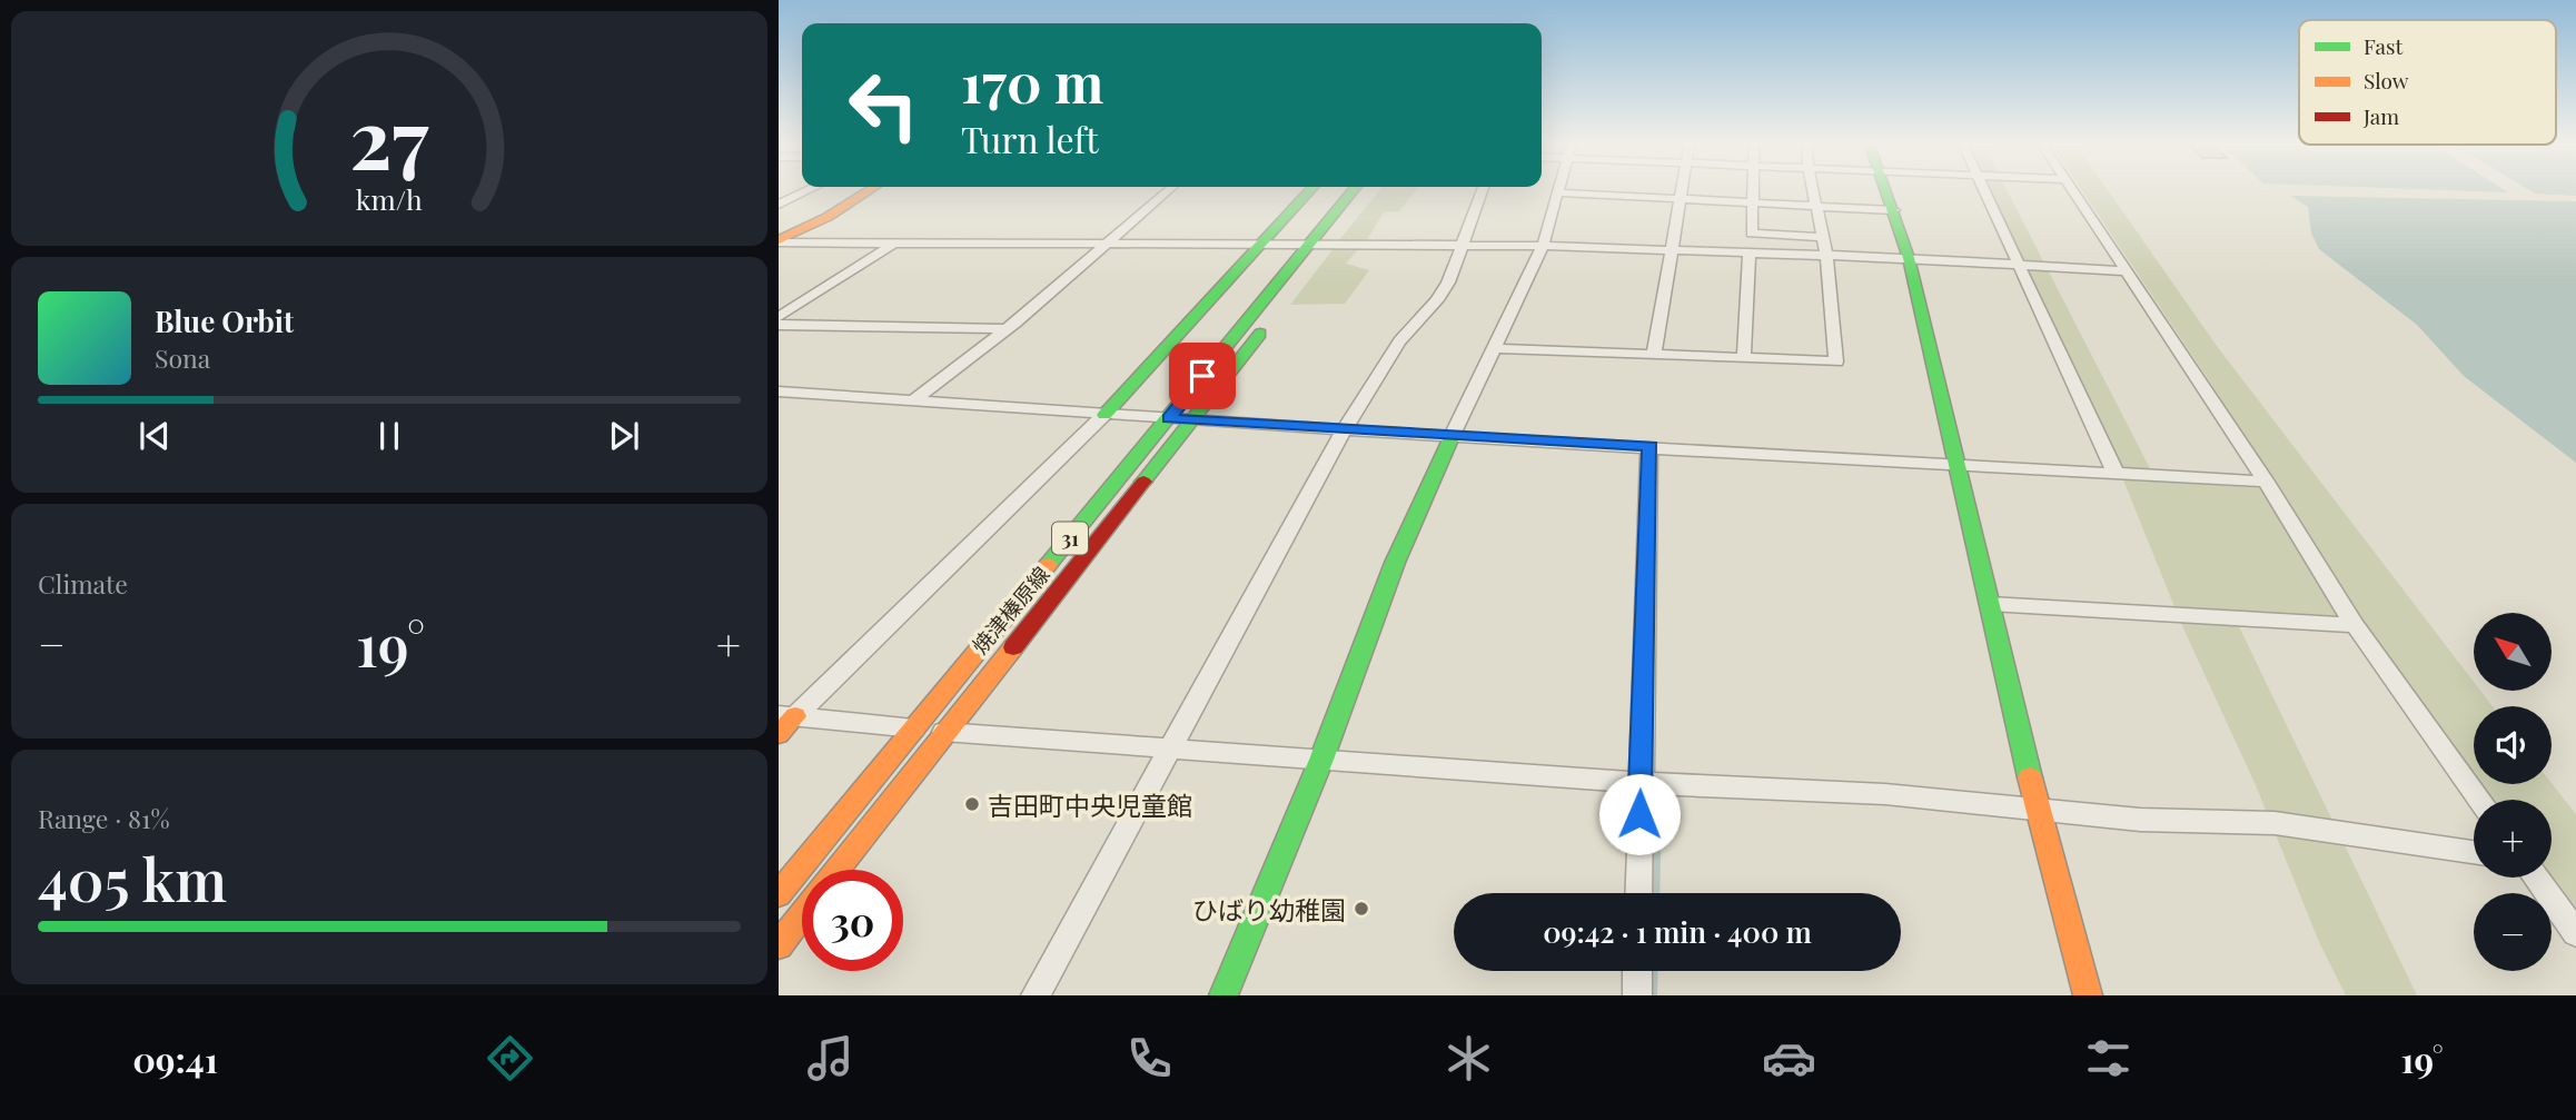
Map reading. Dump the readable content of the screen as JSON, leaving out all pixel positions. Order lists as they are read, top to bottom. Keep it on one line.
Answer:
{"streets":{"street":["31","焼津榛原線"]},"places":["吉田町中央児童館","ひばり幼稚園"],"legend":["Fast","Slow","Jam"],"north":"top left","page":{"turn":["170 m","Turn left"],"song":["Blue Orbit","Sona"],"tile":["Climate",["Range · 81%","405 km"]],"heat":["−","19°","+"],"map_buttons":["+","−"],"limit":"30","trip":"09:42 · 1 min · 400 m","tabs":["09:41","19°"],"gauge":["27","km/h"]}}
